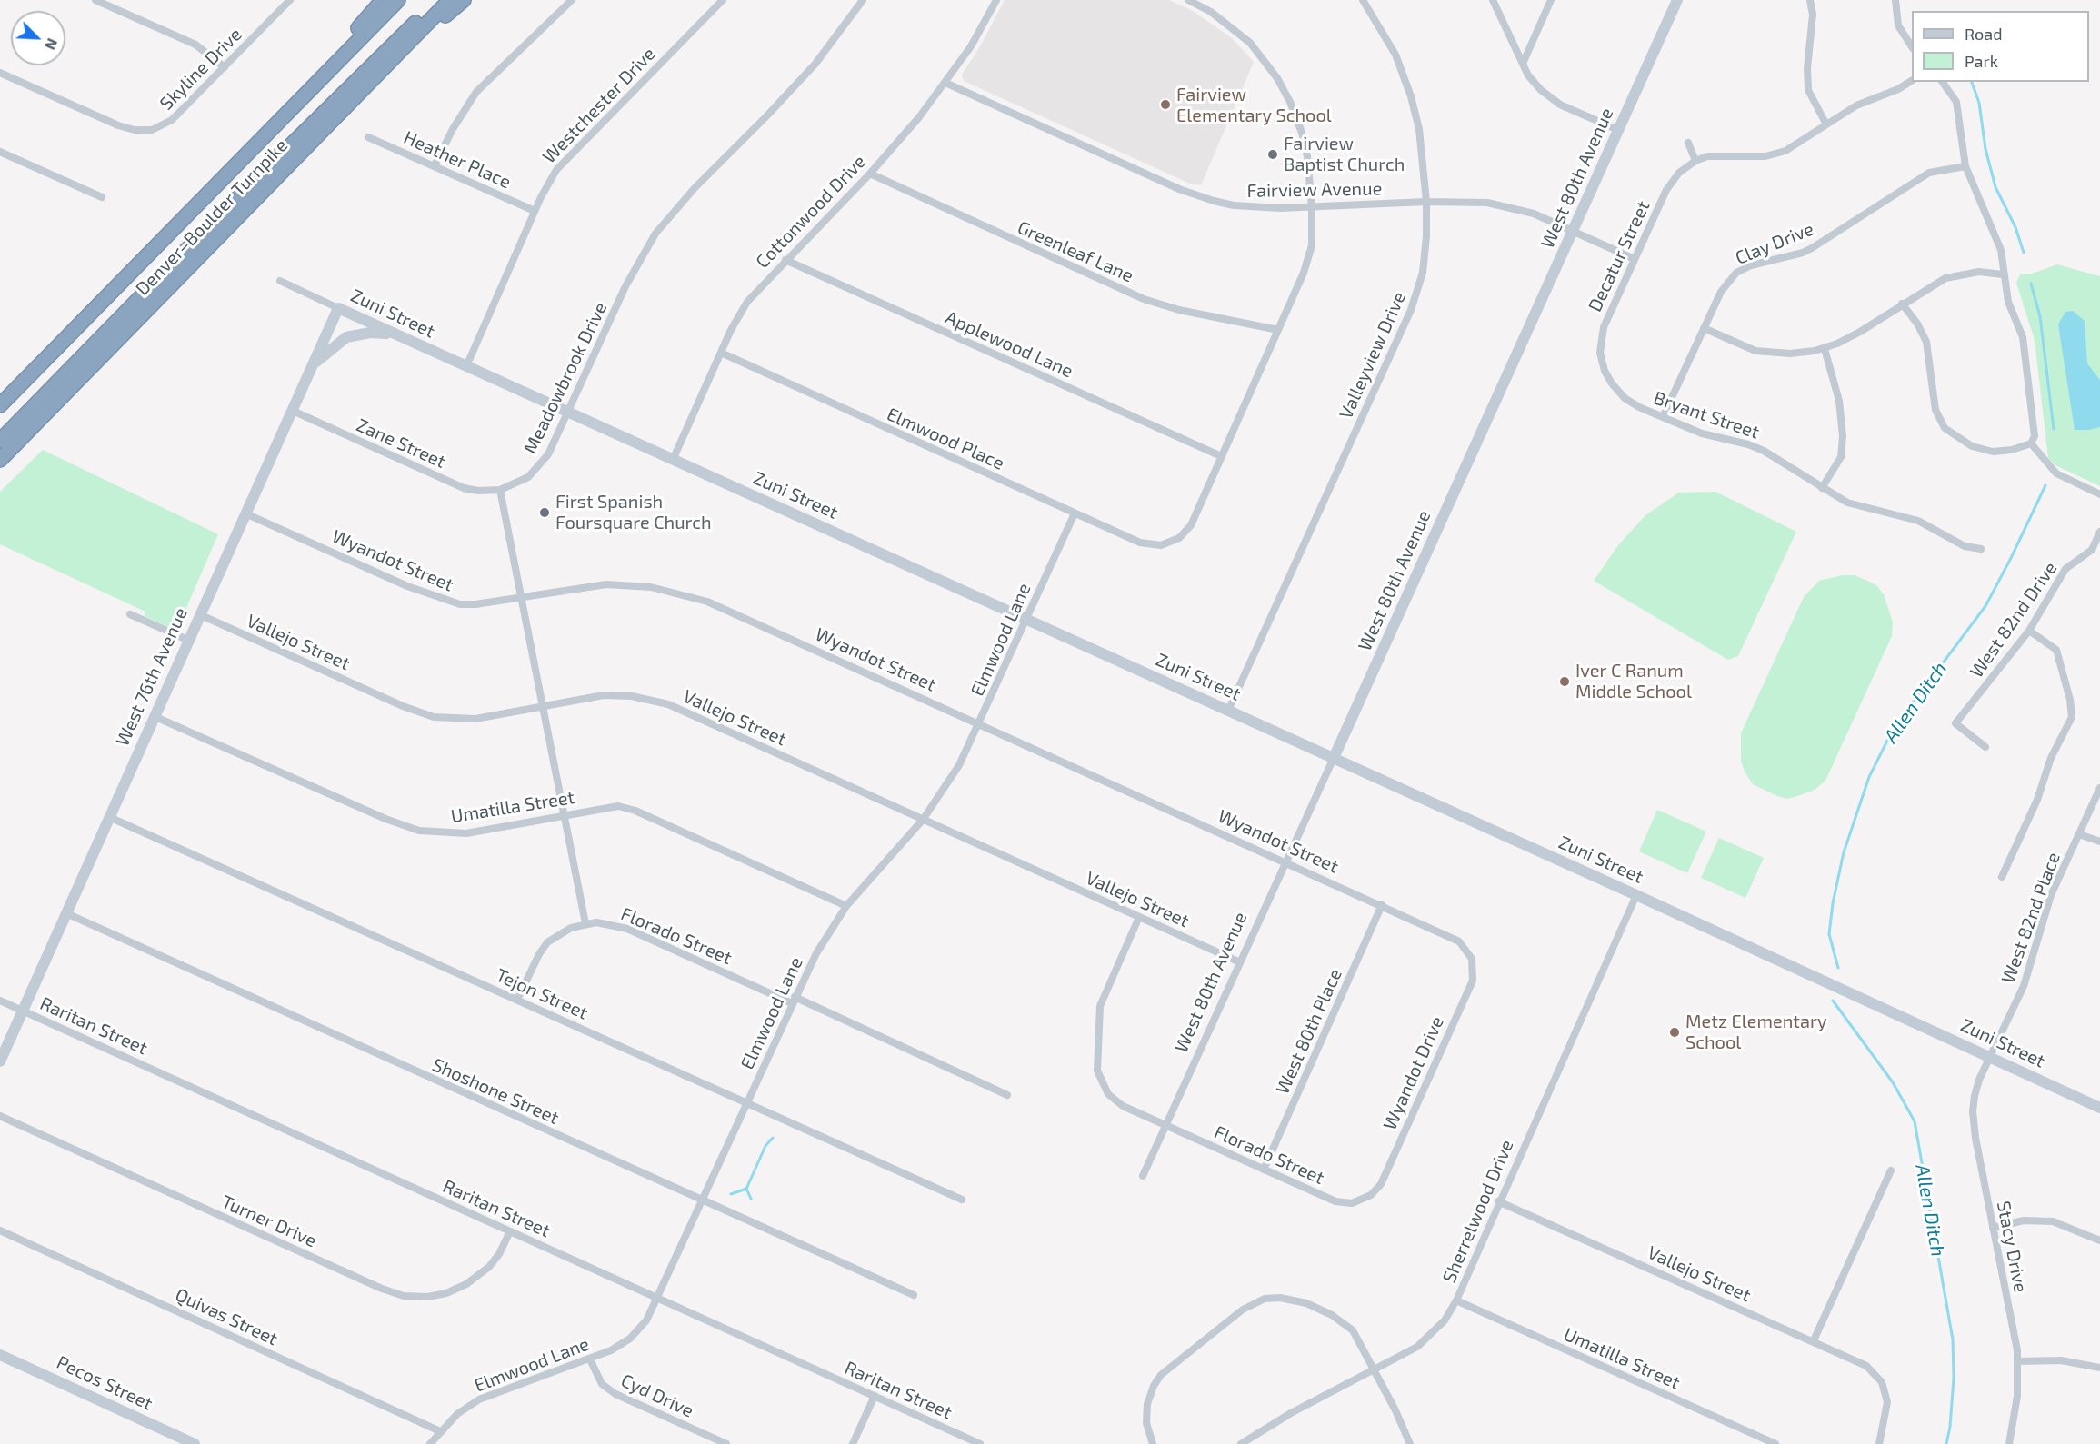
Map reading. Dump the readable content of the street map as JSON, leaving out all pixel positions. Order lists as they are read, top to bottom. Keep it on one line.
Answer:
{"streets":{"highway":["Denver–Boulder Turnpike"],"street":["Skyline Drive","Westchester Drive","Heather Place","West 80th Avenue","Fairview Avenue","Cottonwood Drive","Clay Drive","Greenleaf Lane","Decatur Street","Zuni Street","Applewood Lane","Valleyview Drive","Meadowbrook Drive","Bryant Street","Elmwood Place","Zane Street","Wyandot Street","West 82nd Drive","Elmwood Lane","Vallejo Street","West 76th Avenue","Umatilla Street","West 82nd Place","Florado Street","Tejon Street","Raritan Street","West 80th Place","Wyandot Drive","Shoshone Street","Sherrelwood Drive","Turner Drive","Stacy Drive","Quivas Street","Pecos Street","Cyd Drive"]},"crossings":[["Westchester Drive","Heather Place"],["Westchester Drive","Zuni Street"],["West 80th Avenue","Fairview Avenue"],["West 80th Avenue","Zuni Street"],["West 80th Avenue","Wyandot Street"],["West 80th Avenue","Vallejo Street"],["West 80th Avenue","Florado Street"],["Fairview Avenue","Cottonwood Drive"],["Fairview Avenue","Decatur Street"],["Fairview Avenue","Valleyview Drive"],["Cottonwood Drive","Greenleaf Lane"],["Cottonwood Drive","Zuni Street"],["Cottonwood Drive","Applewood Lane"],["Cottonwood Drive","Elmwood Place"],["Clay Drive","Bryant Street"],["Decatur Street","Bryant Street"],["Zuni Street","Valleyview Drive"],["Zuni Street","Meadowbrook Drive"],["Zuni Street","Elmwood Lane"],["Zuni Street","West 76th Avenue"],["Zuni Street","West 82nd Place"],["Zuni Street","Sherrelwood Drive"],["Zuni Street","Stacy Drive"],["Applewood Lane","Elmwood Place"],["Meadowbrook Drive","Zane Street"],["Elmwood Place","Elmwood Lane"],["Zane Street","West 76th Avenue"],["Wyandot Street","Elmwood Lane"],["Wyandot Street","West 76th Avenue"],["Wyandot Street","West 80th Place"],["Wyandot Street","Wyandot Drive"],["Elmwood Lane","Vallejo Street"],["Elmwood Lane","Umatilla Street"],["Elmwood Lane","Florado Street"],["Elmwood Lane","Tejon Street"],["Elmwood Lane","Raritan Street"],["Elmwood Lane","Shoshone Street"],["Elmwood Lane","Quivas Street"],["Elmwood Lane","Cyd Drive"],["Vallejo Street","West 76th Avenue"],["Vallejo Street","Sherrelwood Drive"],["West 76th Avenue","Umatilla Street"],["West 76th Avenue","Tejon Street"],["West 76th Avenue","Raritan Street"],["West 76th Avenue","Shoshone Street"],["Umatilla Street","Sherrelwood Drive"],["West 82nd Place","Stacy Drive"],["Florado Street","Tejon Street"],["Florado Street","West 80th Place"],["Florado Street","Wyandot Drive"],["Raritan Street","Turner Drive"]],"water":["Allen Ditch"],"places":["Fairview Elementary School","Fairview Baptist Church","First Spanish Foursquare Church","Iver C Ranum Middle School","Metz Elementary School"],"legend":["Road","Park"],"north":"bottom right"}
